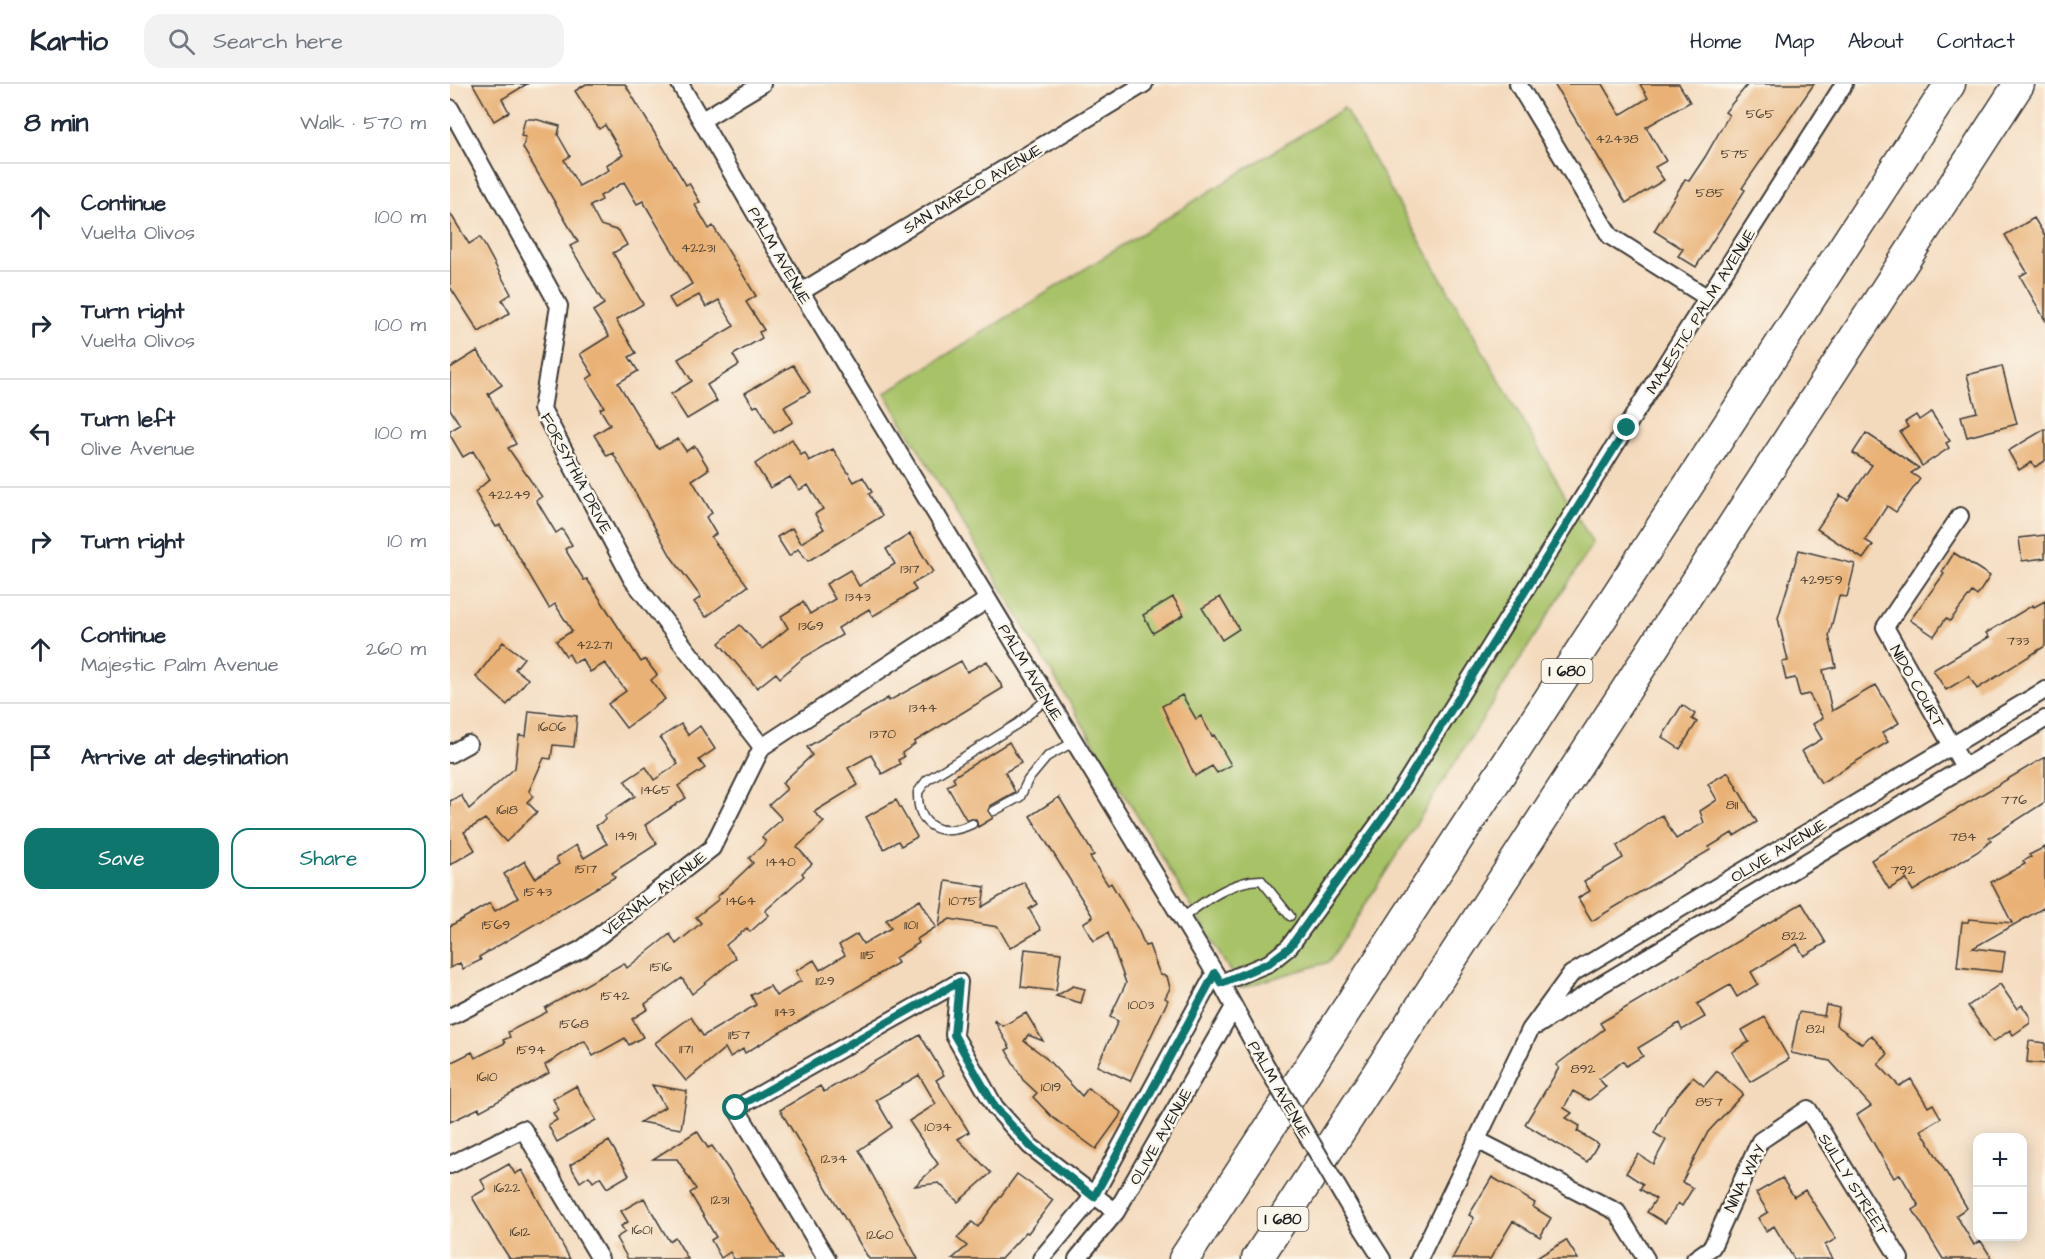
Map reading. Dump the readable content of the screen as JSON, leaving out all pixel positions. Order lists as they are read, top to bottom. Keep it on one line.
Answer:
{"streets":{"highway":["I 680"],"street":["SAN MARCO AVENUE","PALM AVENUE","MAJESTIC PALM AVENUE","FORSYTHIA DRIVE","NIDO COURT","OLIVE AVENUE","VERNAL AVENUE","NINA WAY","SULLY STREET"]},"crossings":[["SAN MARCO AVENUE","PALM AVENUE"],["PALM AVENUE","MAJESTIC PALM AVENUE"],["PALM AVENUE","OLIVE AVENUE"],["MAJESTIC PALM AVENUE","OLIVE AVENUE"],["FORSYTHIA DRIVE","VERNAL AVENUE"],["NIDO COURT","OLIVE AVENUE"],["NINA WAY","SULLY STREET"]],"house_numbers":["565","42438","575","585","42231","42249","1317","42959","1343","1369","733","42271","1344","1606","1370","1465","776","811","1618","1491","784","1440","1517","792","1543","1464","1075","1569","1101","822","1115","1516","1129","1542","1003","1143","1568","821","1157","1171","1594","892","1610","1019","857","1034","1234","1622","1231","1601","1612","1260"],"page":{"header":"Kartio","search":"Search here","nav":["Home","Map","About","Contact"],"heading":["8 min","Walk · 570 m"],"list":[["Continue","Vuelta Olivos","100 m"],["Turn right","Vuelta Olivos","100 m"],["Turn left","Olive Avenue","100 m"],["Turn right","10 m"],["Continue","Majestic Palm Avenue","260 m"],"Arrive at destination"],"buttons":["Save","Share"],"map_buttons":["+","−"]}}
